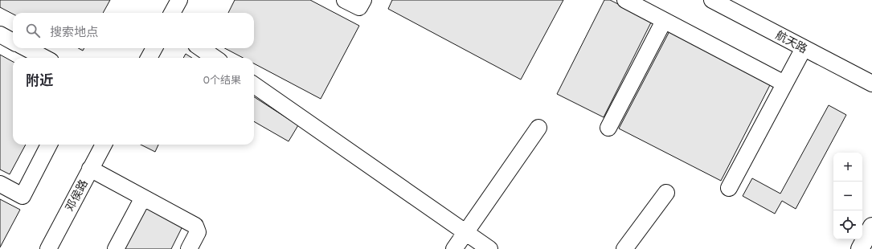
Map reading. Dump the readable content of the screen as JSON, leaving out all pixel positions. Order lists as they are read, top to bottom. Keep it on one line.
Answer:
{"streets":{"street":["航天路","邓侯路"]},"page":{"search":"搜索地点","heading":["附近","0个结果"],"map_buttons":["+","−"]}}
